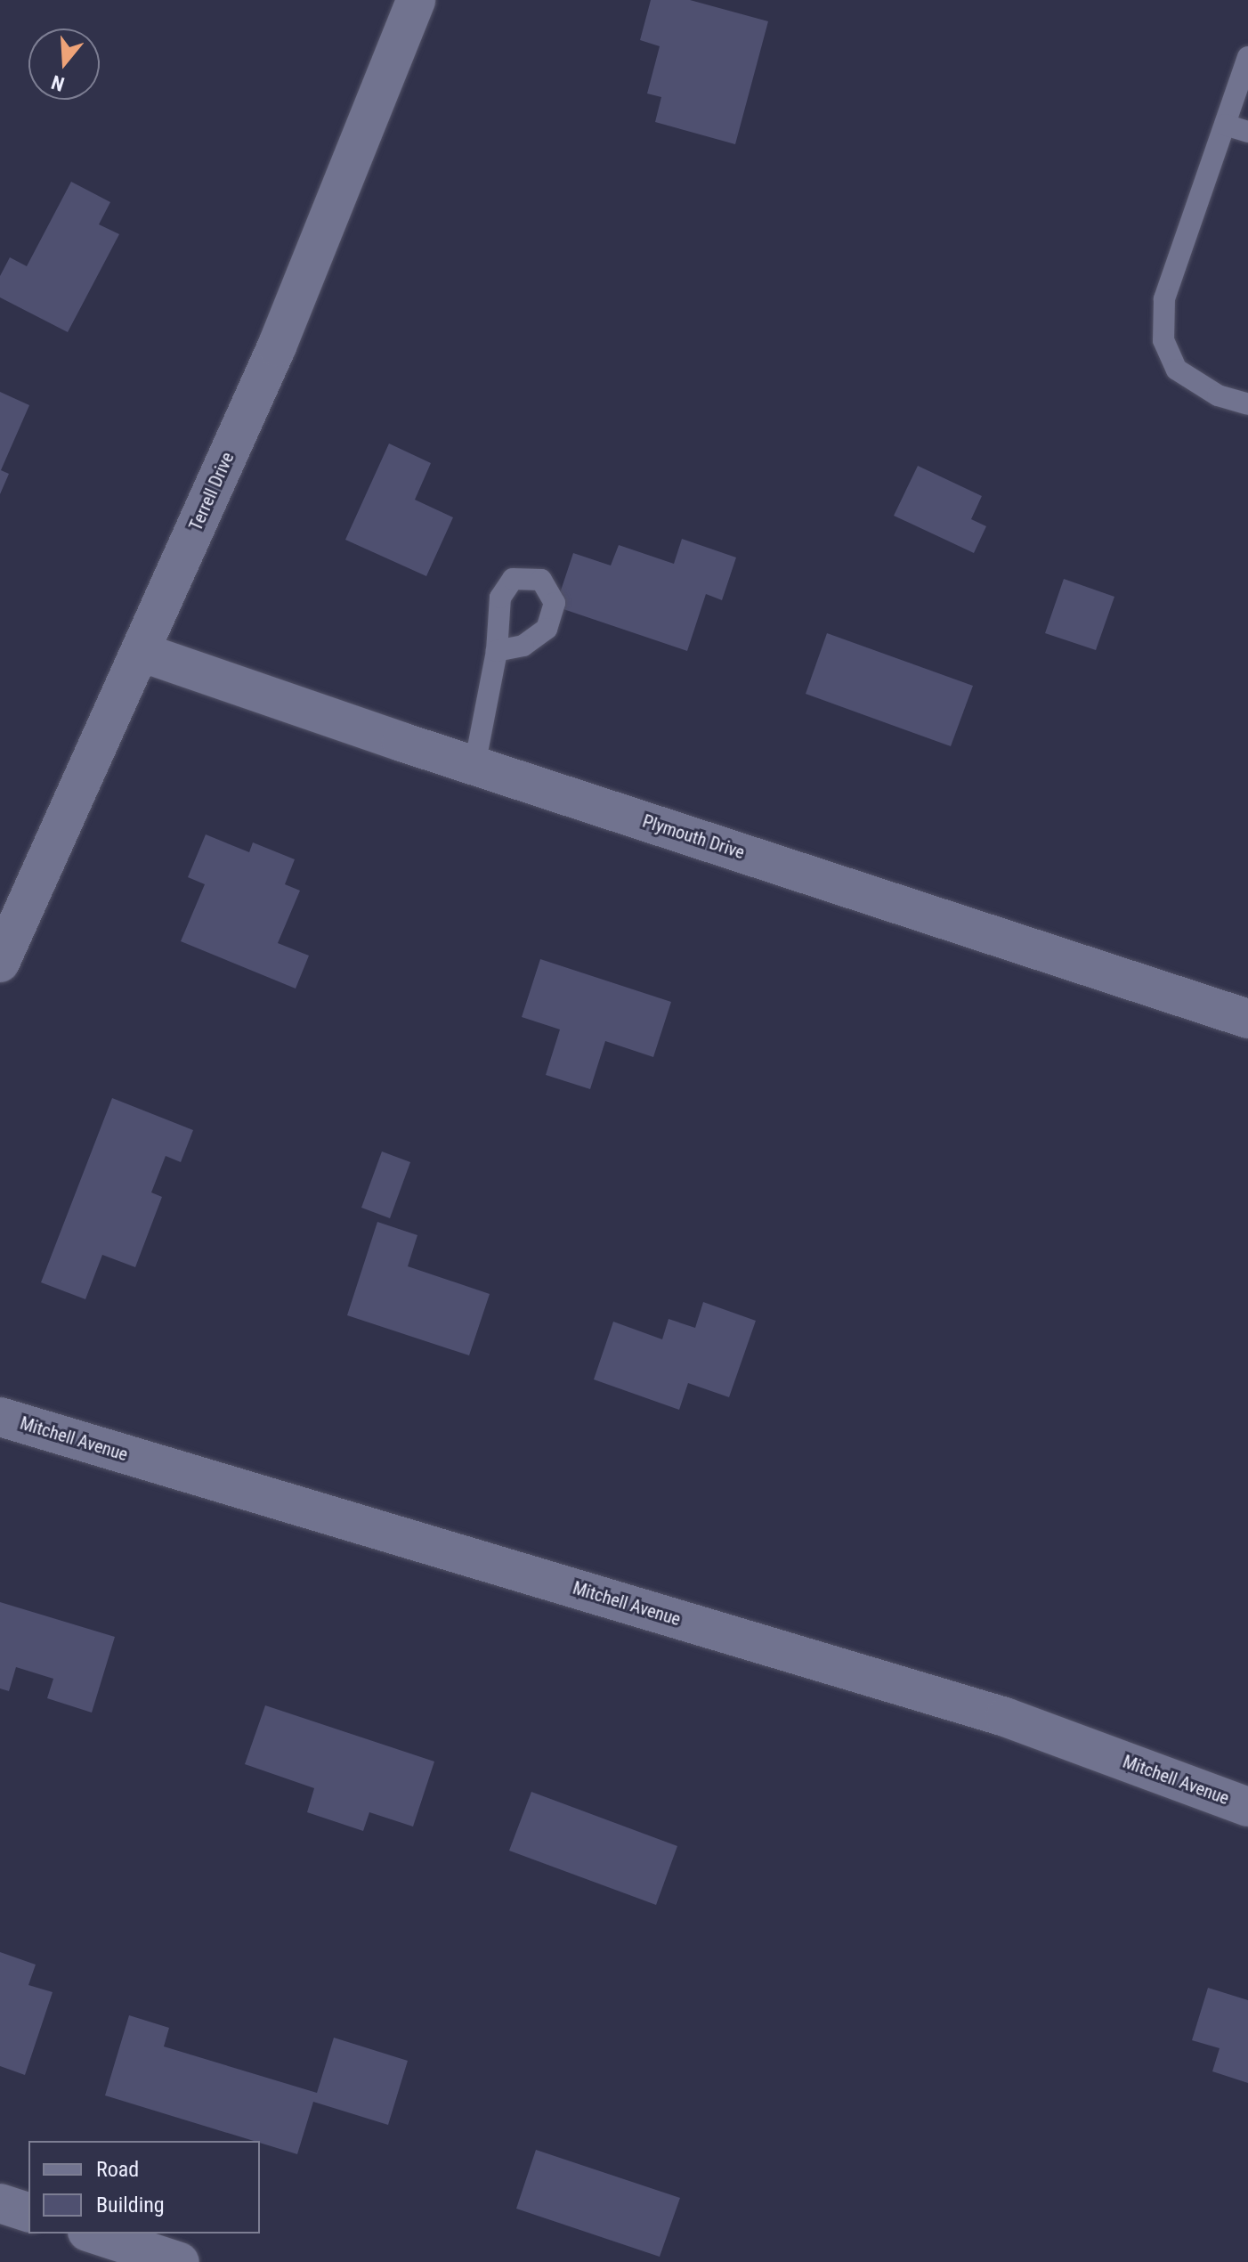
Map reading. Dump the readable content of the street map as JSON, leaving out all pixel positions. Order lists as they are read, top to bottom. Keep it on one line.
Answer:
{"streets":{"street":["Terrell Drive","Plymouth Drive","Mitchell Avenue"]},"crossings":[["Terrell Drive","Plymouth Drive"]],"legend":["Road","Building"],"north":"bottom"}
